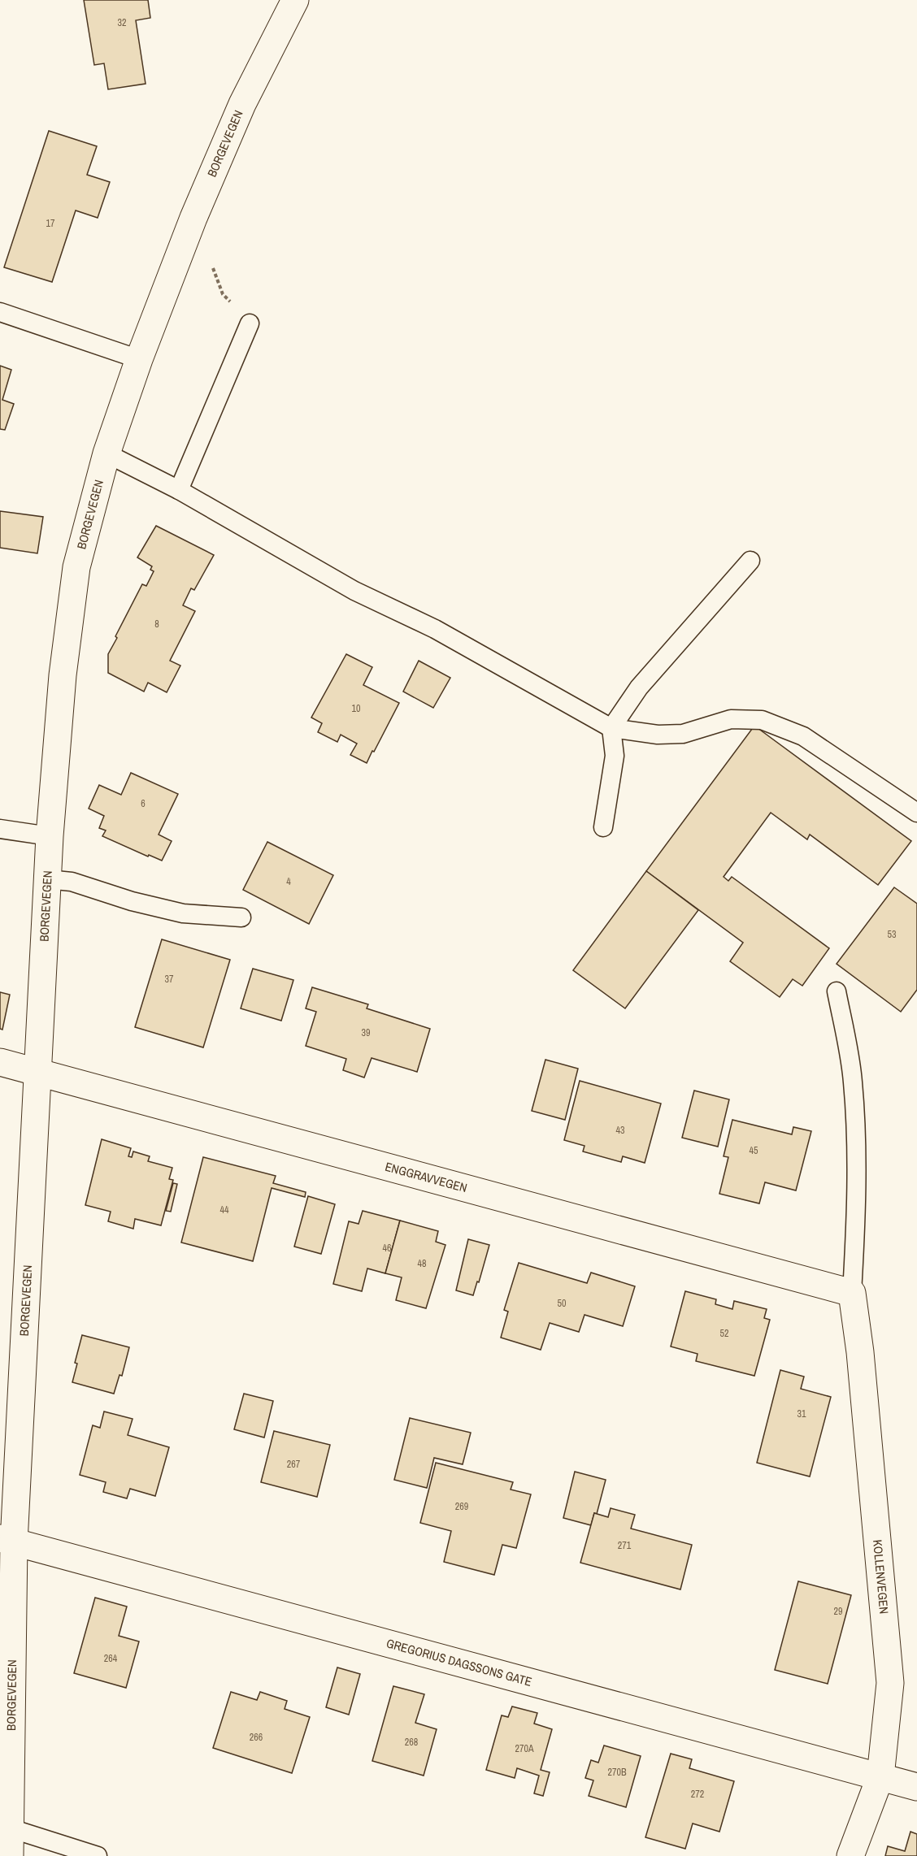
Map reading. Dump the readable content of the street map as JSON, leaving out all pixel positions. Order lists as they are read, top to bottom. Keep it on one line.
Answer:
{"streets":{"street":["BORGEVEGEN","ENGGRAVVEGEN","KOLLENVEGEN","GREGORIUS DAGSSONS GATE"]},"crossings":[["BORGEVEGEN","ENGGRAVVEGEN"],["BORGEVEGEN","GREGORIUS DAGSSONS GATE"],["ENGGRAVVEGEN","KOLLENVEGEN"],["KOLLENVEGEN","GREGORIUS DAGSSONS GATE"]],"house_numbers":["32","17","8","10","6","4","53","37","39","43","45","44","46","48","50","52","31","267","269","271","29","264","266","268","270A","270B","272"]}
